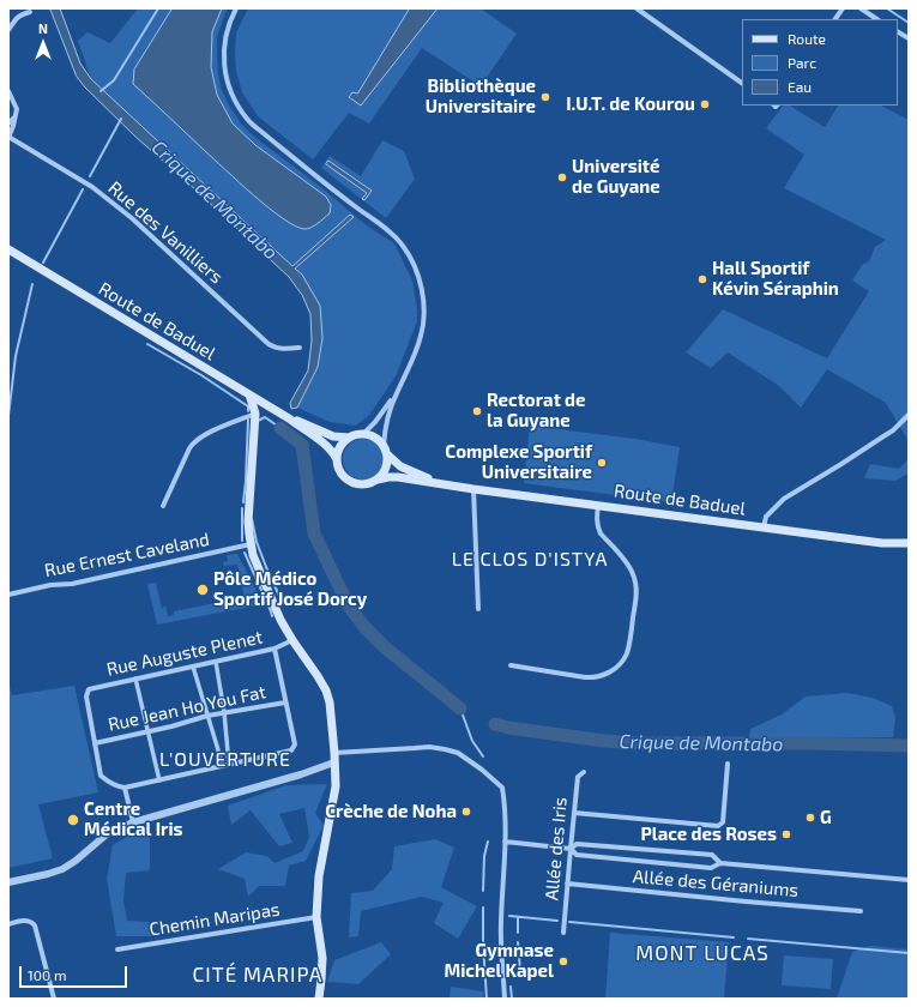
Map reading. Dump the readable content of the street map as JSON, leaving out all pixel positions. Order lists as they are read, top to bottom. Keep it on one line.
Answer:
{"streets":{"main road":["Route de Baduel"],"street":["Rue des Vanilliers","Rue Ernest Caveland","Rue Auguste Plenet","Rue Jean Ho You Fat","Allée des Iris","Allée des Géraniums","Chemin Maripas"]},"crossings":[["Rue Auguste Plenet","Rue Jean Ho You Fat"],["Allée des Iris","Allée des Géraniums"]],"districts":["LE CLOS D'ISTYA","L'OUVERTURE","MONT LUCAS","CITÉ MARIPA"],"water":["Crique de Montabo"],"places":["Bibliothèque Universitaire","I.U.T. de Kourou","Université de Guyane","Hall Sportif Kévin Séraphin","Rectorat de la Guyane","Complexe Sportif Universitaire","Pôle Médico Sportif José Dorcy","Crèche de Noha","G","Centre Médical Iris","Place des Roses","Gymnase Michel Kapel"],"legend":["Route","Parc","Eau"],"scale_bar":"100 m","north":"top"}
